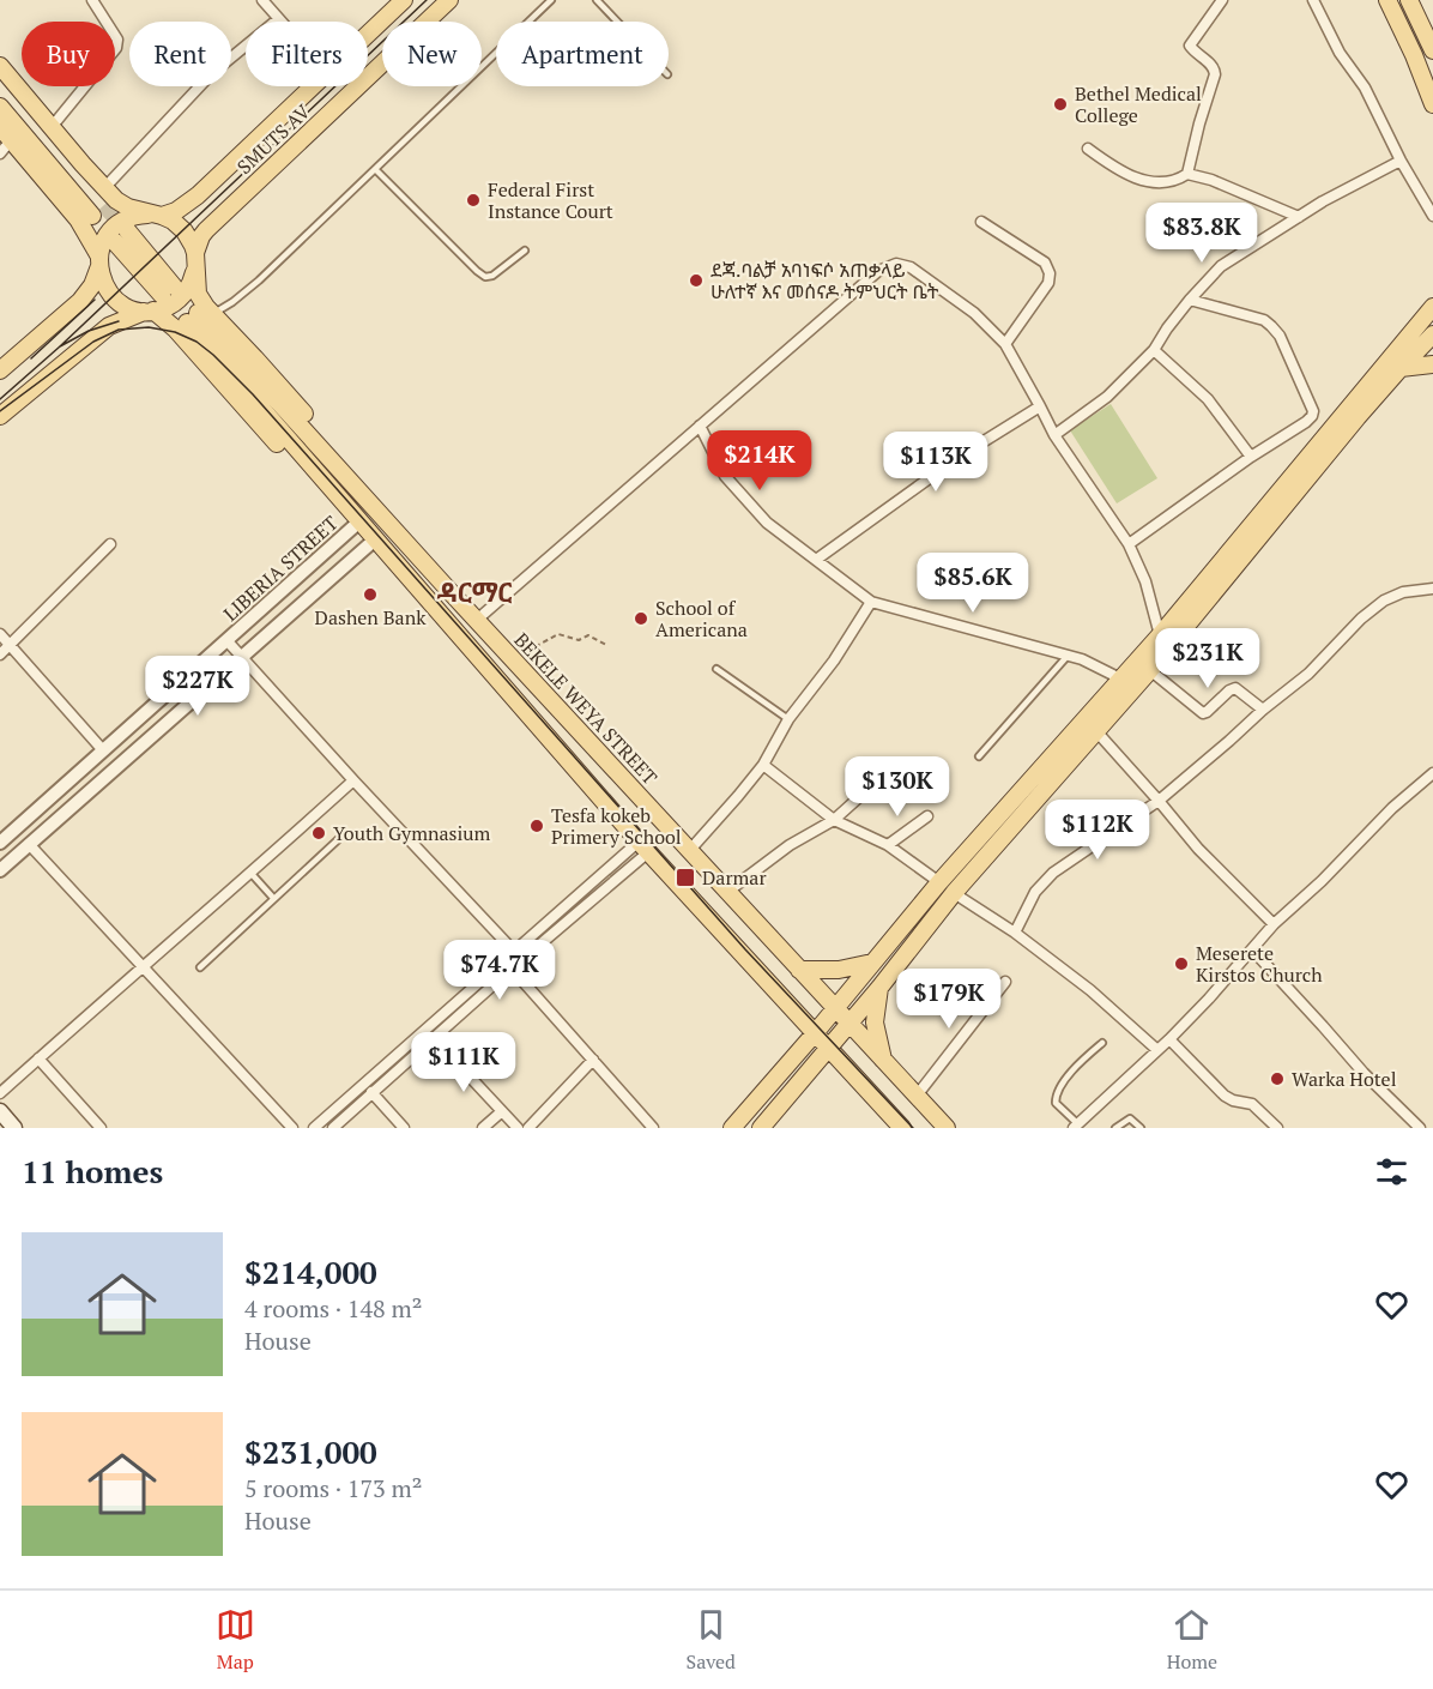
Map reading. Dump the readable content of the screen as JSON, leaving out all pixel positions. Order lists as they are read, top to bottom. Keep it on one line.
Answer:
{"streets":{"main road":["SMUTS AV","BEKELE WEYA STREET"],"street":["LIBERIA STREET"]},"districts":["ዳርማር"],"places":{"other":["Bethel Medical College","Federal First Instance Court","ደጃ.ባልቻ አባነፍሶ አጠቃላይ ሁለተኛ እና መሰናዶ ትምህርት ቤት","Dashen Bank","School of Americana","Tesfa kokeb Primery School","Youth Gymnasium","Meserete Kirstos Church","Warka Hotel"],"transit":["Darmar"]},"page":{"chip":["Buy","Rent","Filters","New","Apartment"],"price":["$83.8K","$214K","$113K","$85.6K","$231K","$227K","$130K","$112K","$74.7K","$179K","$111K"],"heading":"11 homes","list":[{"name":"$214,000","note":"4 rooms · 148 m² · House"},{"name":"$231,000","note":"5 rooms · 173 m² · House"}],"tabs":["Map","Saved","Home"]}}
